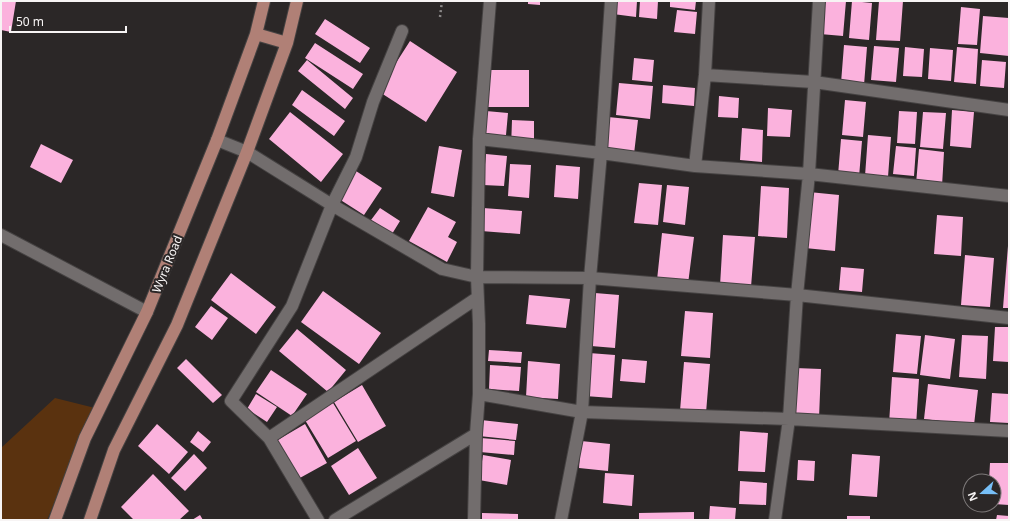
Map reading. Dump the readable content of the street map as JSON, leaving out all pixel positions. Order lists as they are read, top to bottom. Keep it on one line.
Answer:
{"streets":{"main road":["Wyra Road"]},"scale_bar":"50 m","north":"left"}
